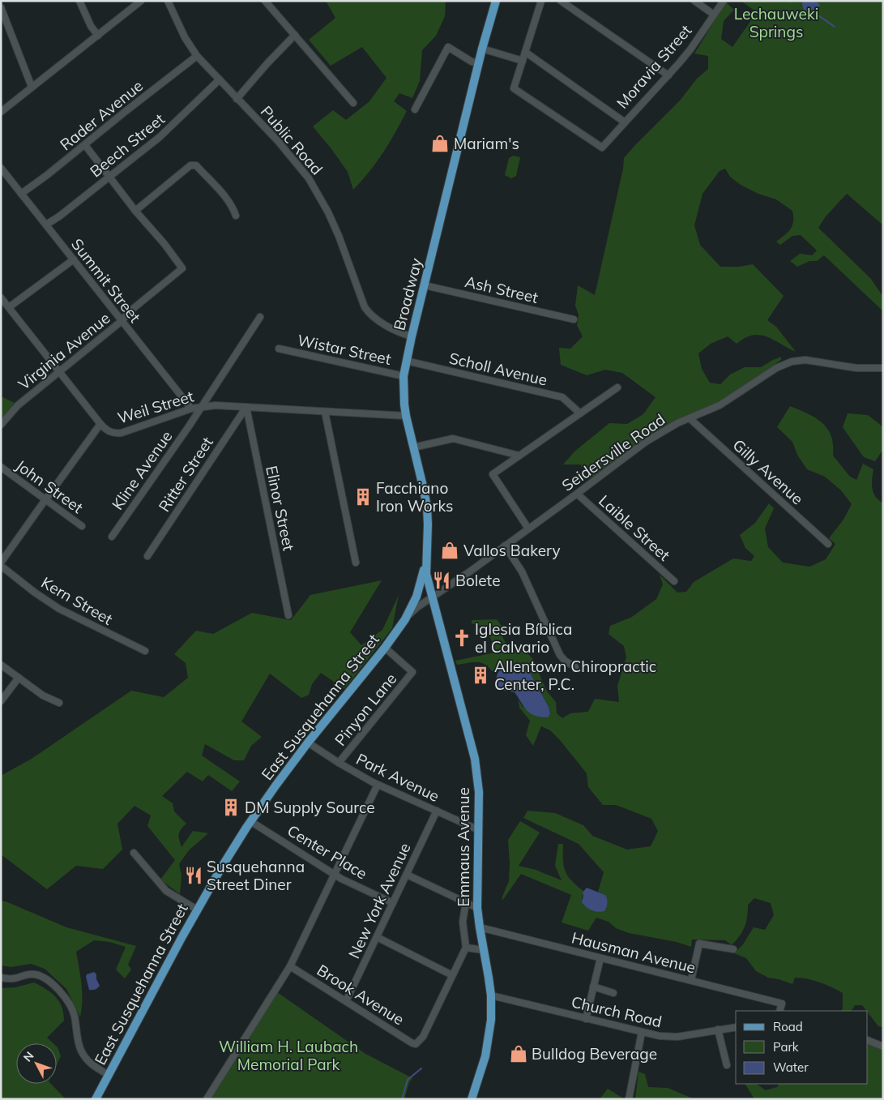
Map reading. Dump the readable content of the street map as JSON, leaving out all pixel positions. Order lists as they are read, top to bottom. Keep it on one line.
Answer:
{"streets":{"main road":["Broadway","East Susquehanna Street","Emmaus Avenue"],"street":["Moravia Street","Rader Avenue","Public Road","Beech Street","Summit Street","Ash Street","Wistar Street","Virginia Avenue","Scholl Avenue","Weil Street","Seidersville Road","Kline Avenue","Gilly Avenue","Ritter Street","John Street","Elinor Street","Laible Street","Kern Street","Pinyon Lane","Park Avenue","Center Place","New York Avenue","Hausman Avenue","Brook Avenue","Church Road"]},"crossings":[["Rader Avenue","Public Road"],["Rader Avenue","Summit Street"],["Public Road","Beech Street"],["Public Road","Broadway"],["Beech Street","Summit Street"],["Summit Street","Virginia Avenue"],["Summit Street","Weil Street"],["Ash Street","Broadway"],["Broadway","Wistar Street"],["Broadway","Scholl Avenue"],["Broadway","Weil Street"],["Broadway","Seidersville Road"],["Broadway","East Susquehanna Street"],["Broadway","Emmaus Avenue"],["Virginia Avenue","Weil Street"],["Weil Street","Kline Avenue"],["Weil Street","Ritter Street"],["Weil Street","Elinor Street"],["Seidersville Road","Gilly Avenue"],["Seidersville Road","Laible Street"],["Seidersville Road","East Susquehanna Street"],["Seidersville Road","Emmaus Avenue"],["Ritter Street","Elinor Street"],["East Susquehanna Street","Pinyon Lane"],["East Susquehanna Street","Park Avenue"],["East Susquehanna Street","Center Place"],["Pinyon Lane","Park Avenue"],["Park Avenue","Emmaus Avenue"],["Park Avenue","New York Avenue"],["Emmaus Avenue","Hausman Avenue"],["Emmaus Avenue","Church Road"],["Center Place","New York Avenue"],["New York Avenue","Brook Avenue"]],"parks":["Lechauweki Springs","William H. Laubach Memorial Park"],"places":{"shop":["Mariam's","Vallos Bakery","Bulldog Beverage"],"building":["Facchiano Iron Works","Allentown Chiropractic Center, P.C.","DM Supply Source"],"restaurant":["Bolete","Susquehanna Street Diner"],"church":["Iglesia Bíblica el Calvario"]},"legend":["Road","Park","Water"],"north":"top left"}
